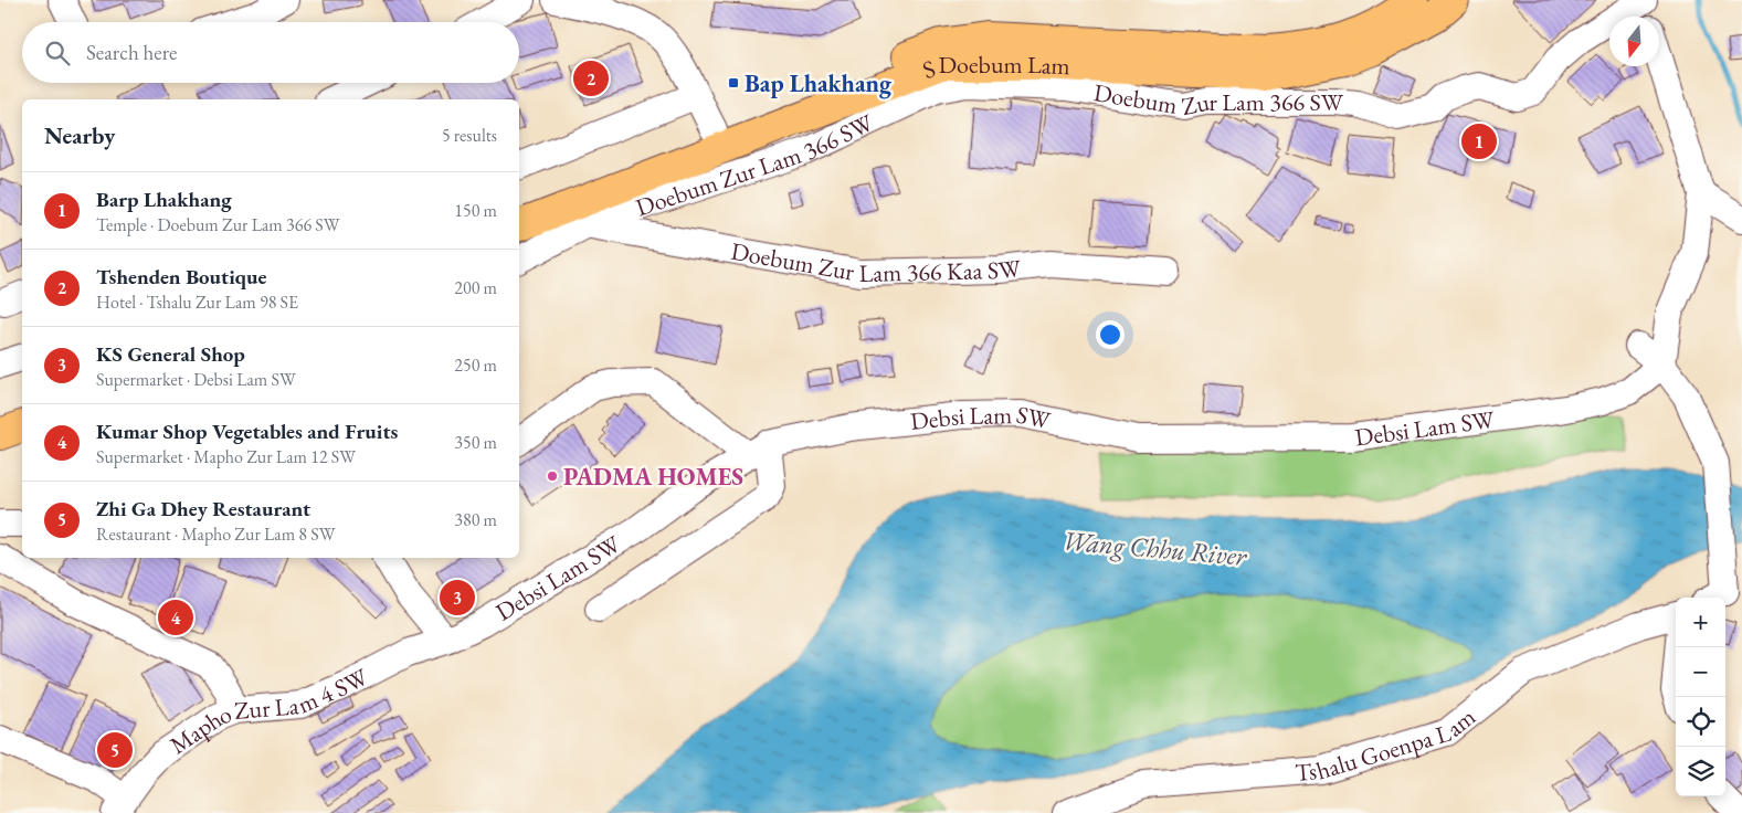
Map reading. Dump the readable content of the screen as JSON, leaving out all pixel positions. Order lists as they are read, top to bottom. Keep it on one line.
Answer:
{"streets":{"highway":["S Doebum Lam"],"street":["Doebum Zur Lam 366 SW","Doebum Zur Lam 366 Kaa SW","Debsi Lam SW","Mapho Zur Lam 4 SW","Tshalu Goenpa Lam"]},"crossings":[["Doebum Zur Lam 366 SW","Doebum Zur Lam 366 Kaa SW"],["Debsi Lam SW","Mapho Zur Lam 4 SW"]],"water":["Wang Chhu River"],"places":{"transit":["Bap Lhakhang"],"other":["PADMA HOMES"]},"north":"bottom","page":{"search":"Search here","pins":["2","1","3","4","5"],"heading":["Nearby","5 results"],"list":[{"mark":"1","name":"Barp Lhakhang","note":"Temple · Doebum Zur Lam 366 SW","value":"150 m"},{"mark":"2","name":"Tshenden Boutique","note":"Hotel · Tshalu Zur Lam 98 SE","value":"200 m"},{"mark":"3","name":"KS General Shop","note":"Supermarket · Debsi Lam SW","value":"250 m"},{"mark":"4","name":"Kumar Shop Vegetables and Fruits","note":"Supermarket · Mapho Zur Lam 12 SW","value":"350 m"},{"mark":"5","name":"Zhi Ga Dhey Restaurant","note":"Restaurant · Mapho Zur Lam 8 SW","value":"380 m"}],"map_buttons":["+","−"]}}
